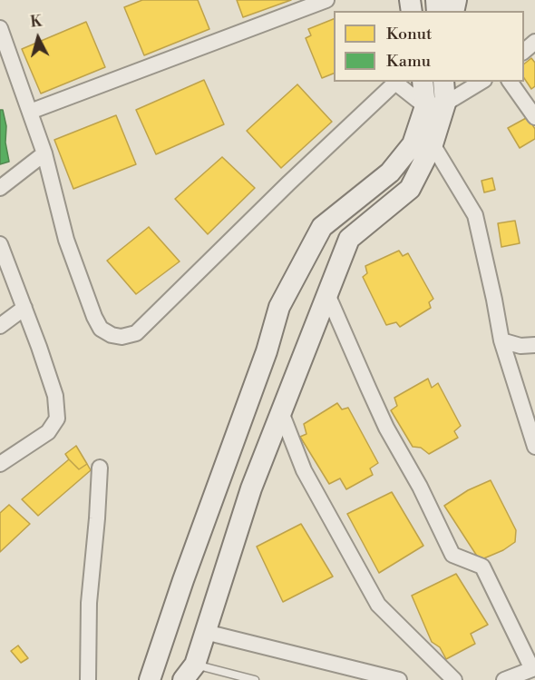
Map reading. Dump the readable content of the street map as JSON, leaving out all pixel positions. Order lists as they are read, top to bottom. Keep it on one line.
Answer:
{"legend":["Konut","Kamu"],"north":"top"}
